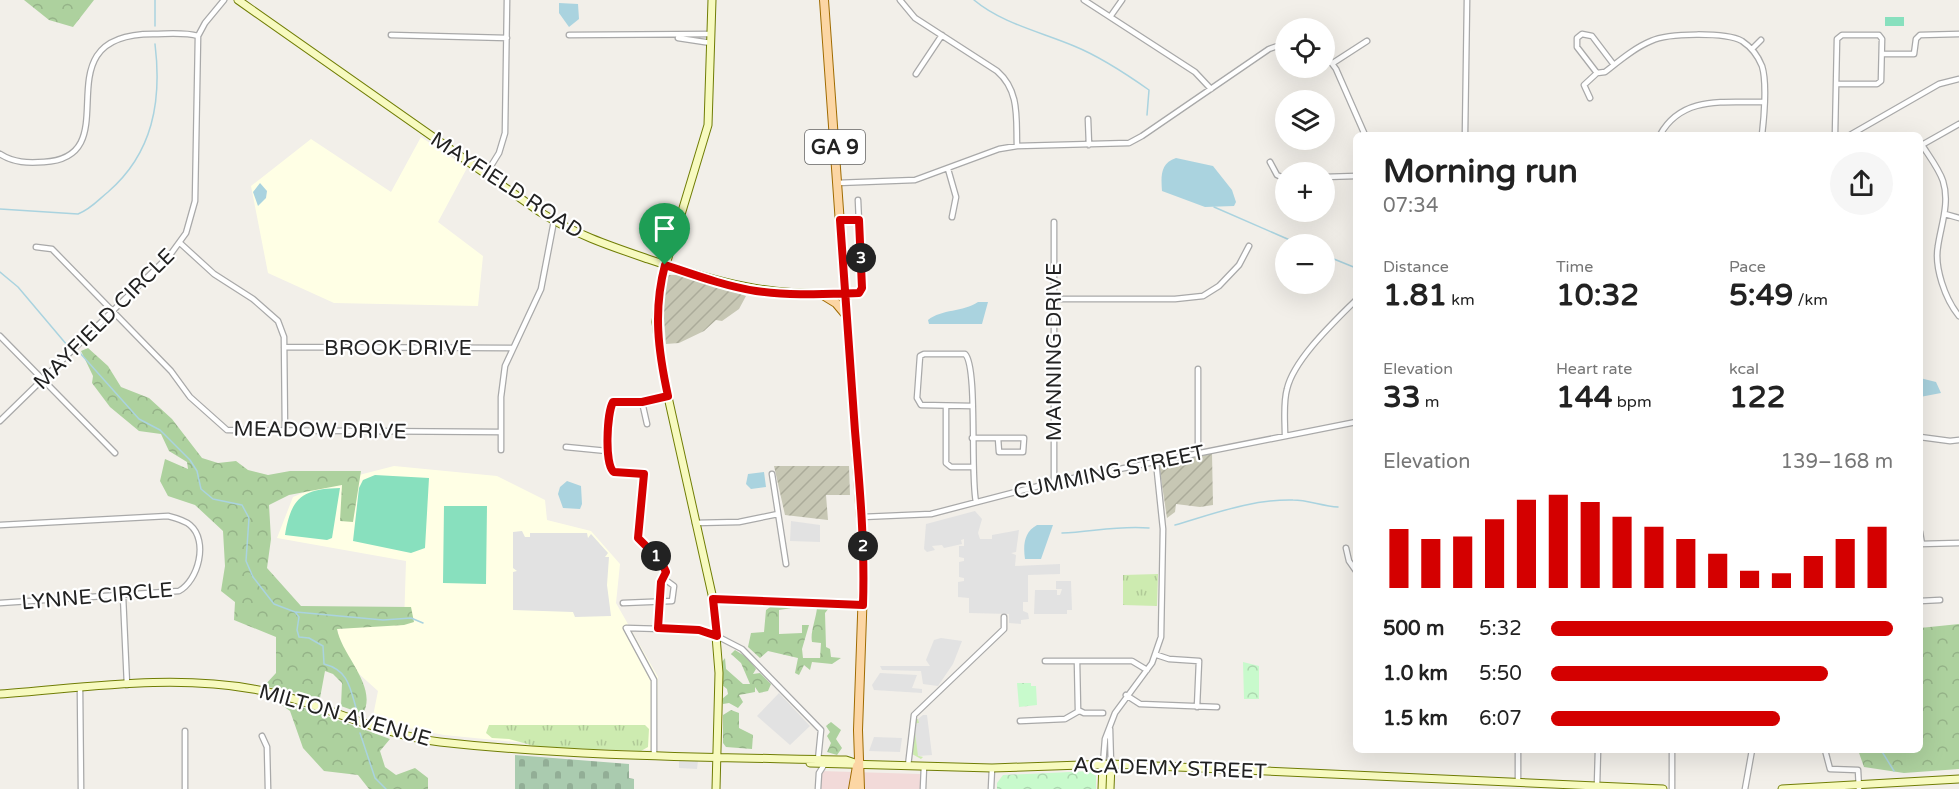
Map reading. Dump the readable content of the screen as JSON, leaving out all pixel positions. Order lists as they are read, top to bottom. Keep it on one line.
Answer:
{"streets":{"main road":["GA 9"],"street":["MAYFIELD ROAD","MAYFIELD CIRCLE","BROOK DRIVE","MANNING DRIVE","MEADOW DRIVE","CUMMING STREET","LYNNE CIRCLE","MILTON AVENUE","ACADEMY STREET"]},"crossings":[["GA 9","MAYFIELD ROAD"],["GA 9","CUMMING STREET"],["GA 9","MILTON AVENUE"],["GA 9","ACADEMY STREET"],["MAYFIELD CIRCLE","MEADOW DRIVE"],["MANNING DRIVE","CUMMING STREET"],["MILTON AVENUE","ACADEMY STREET"]],"page":{"map_buttons":["+","−"],"heading":["Morning run","07:34"],"stats":[["Distance","1.81 km"],["Time","10:32"],["Pace","5:49 /km"],["Elevation","33 m"],["Heart rate","144 bpm"],["kcal","122"]],"pins":["3","2","1"],"chart":["Elevation","139–168 m"],"list":[{"name":"500 m","note":"5:32"},{"name":"1.0 km","note":"5:50"},{"name":"1.5 km","note":"6:07"}]}}
